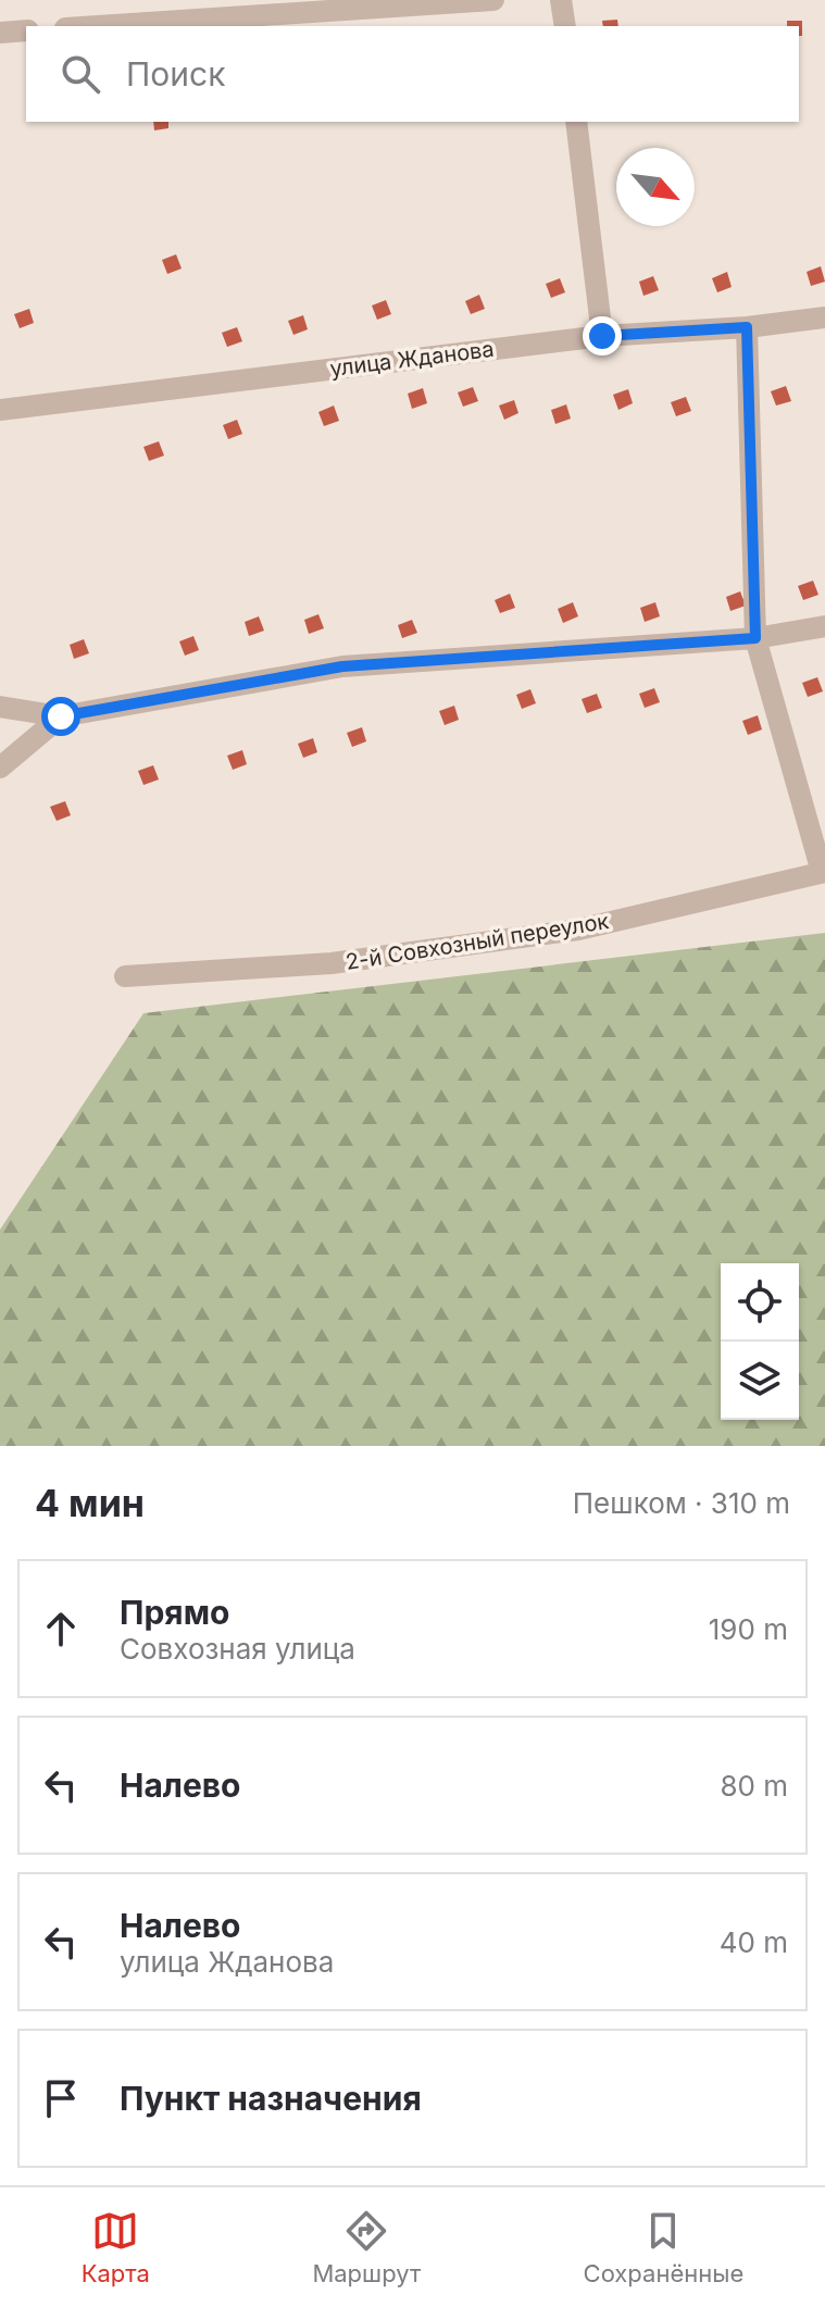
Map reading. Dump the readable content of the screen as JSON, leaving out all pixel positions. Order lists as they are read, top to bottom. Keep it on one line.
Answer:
{"streets":{"street":["улица Жданова","2-й Совхозный переулок"]},"north":"bottom right","page":{"search":"Поиск","heading":["4 мин","Пешком · 310 m"],"list":[["Прямо","Совхозная улица","190 m"],["Налево","80 m"],["Налево","улица Жданова","40 m"],"Пункт назначения"],"nav":["Карта","Маршрут","Сохранённые"]}}
